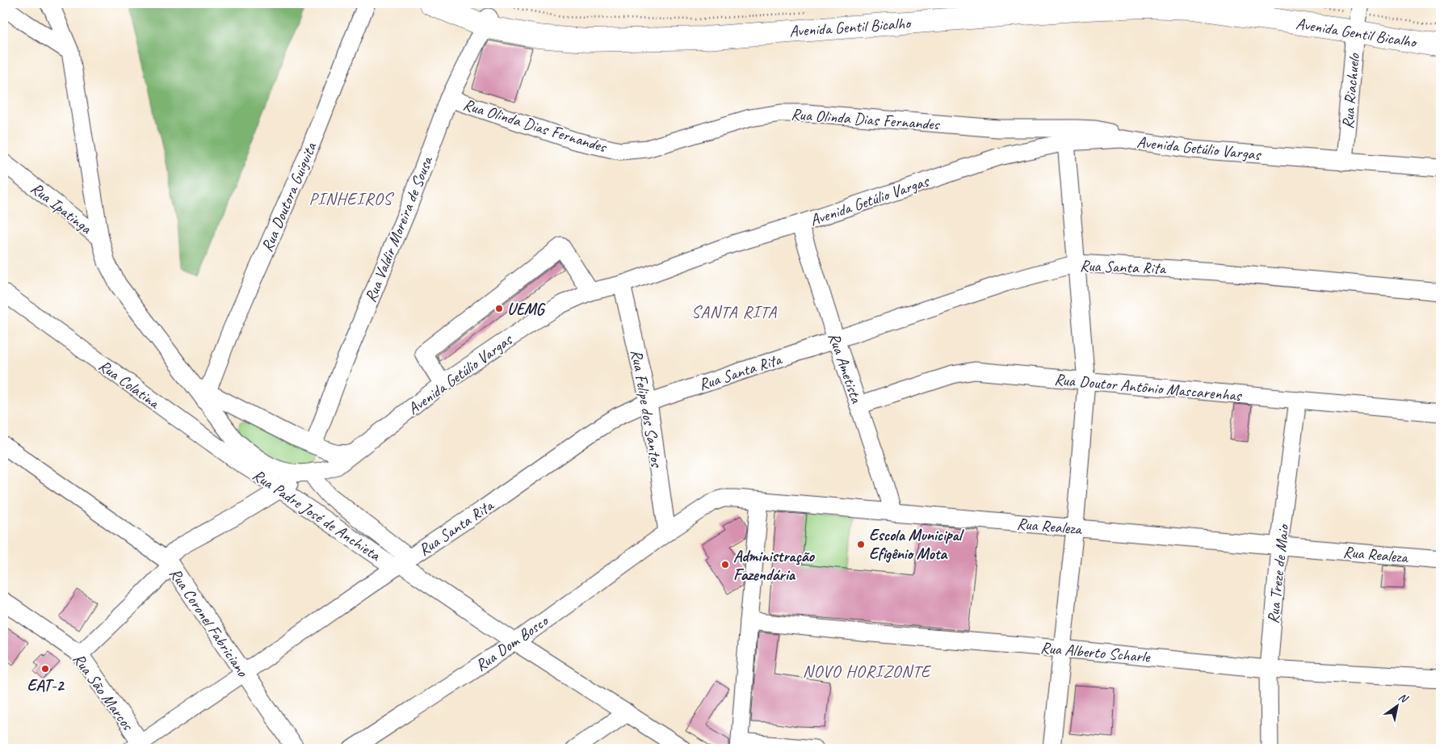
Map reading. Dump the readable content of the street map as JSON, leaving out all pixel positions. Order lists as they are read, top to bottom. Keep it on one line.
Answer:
{"streets":{"main road":["Avenida Gentil Bicalho"],"street":["Rua Riachuelo","Rua Olinda Dias Fernandes","Avenida Getúlio Vargas","Rua Doutora Guiguita","Rua Ipatinga","Rua Valdir Moreira de Sousa","Rua Santa Rita","Rua Ametista","Rua Colatina","Rua Doutor Antônio Mascarenhas","Rua Felipe dos Santos","Rua Padre José de Anchieta","Rua Realeza","Rua Treze de Maio","Rua Coronel Fabriciano","Rua Dom Bosco","Rua Alberto Scharle","Rua São Marcos"]},"crossings":[["Avenida Gentil Bicalho","Rua Riachuelo"],["Avenida Gentil Bicalho","Rua Valdir Moreira de Sousa"],["Rua Riachuelo","Avenida Getúlio Vargas"],["Rua Olinda Dias Fernandes","Avenida Getúlio Vargas"],["Rua Olinda Dias Fernandes","Rua Valdir Moreira de Sousa"],["Avenida Getúlio Vargas","Rua Ametista"],["Avenida Getúlio Vargas","Rua Felipe dos Santos"],["Avenida Getúlio Vargas","Rua Padre José de Anchieta"],["Rua Santa Rita","Rua Ametista"],["Rua Santa Rita","Rua Felipe dos Santos"],["Rua Santa Rita","Rua Padre José de Anchieta"],["Rua Santa Rita","Rua Coronel Fabriciano"],["Rua Santa Rita","Rua São Marcos"],["Rua Ametista","Rua Doutor Antônio Mascarenhas"],["Rua Ametista","Rua Realeza"],["Rua Colatina","Rua Padre José de Anchieta"],["Rua Doutor Antônio Mascarenhas","Rua Treze de Maio"],["Rua Felipe dos Santos","Rua Realeza"],["Rua Felipe dos Santos","Rua Dom Bosco"],["Rua Padre José de Anchieta","Rua Dom Bosco"],["Rua Realeza","Rua Treze de Maio"],["Rua Realeza","Rua Dom Bosco"],["Rua Treze de Maio","Rua Alberto Scharle"]],"districts":["PINHEIROS","SANTA RITA","NOVO HORIZONTE"],"places":["UEMG","Escola Municipal Efigênio Mota","Administração Fazendária","EAT-2"],"north":"top right"}
